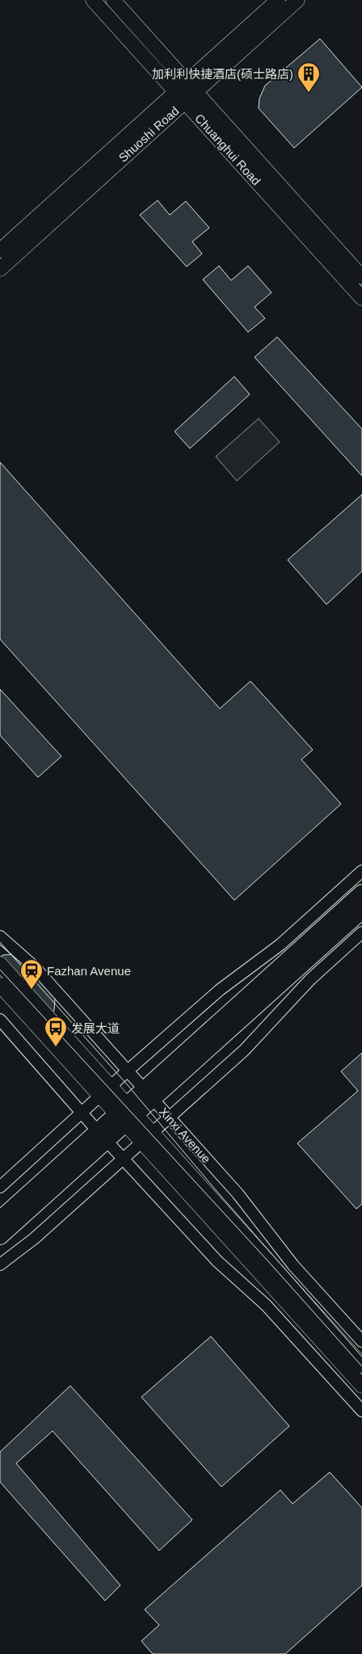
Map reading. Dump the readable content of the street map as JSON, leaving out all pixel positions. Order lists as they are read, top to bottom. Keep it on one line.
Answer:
{"streets":{"street":["Shuoshi Road","Chuanghui Road","Xinxi Avenue"]},"crossings":[["Shuoshi Road","Chuanghui Road"]],"places":{"building":["加利利快捷酒店(硕士路店)"],"station":["Fazhan Avenue"],"bus stop":["发展大道"]}}
